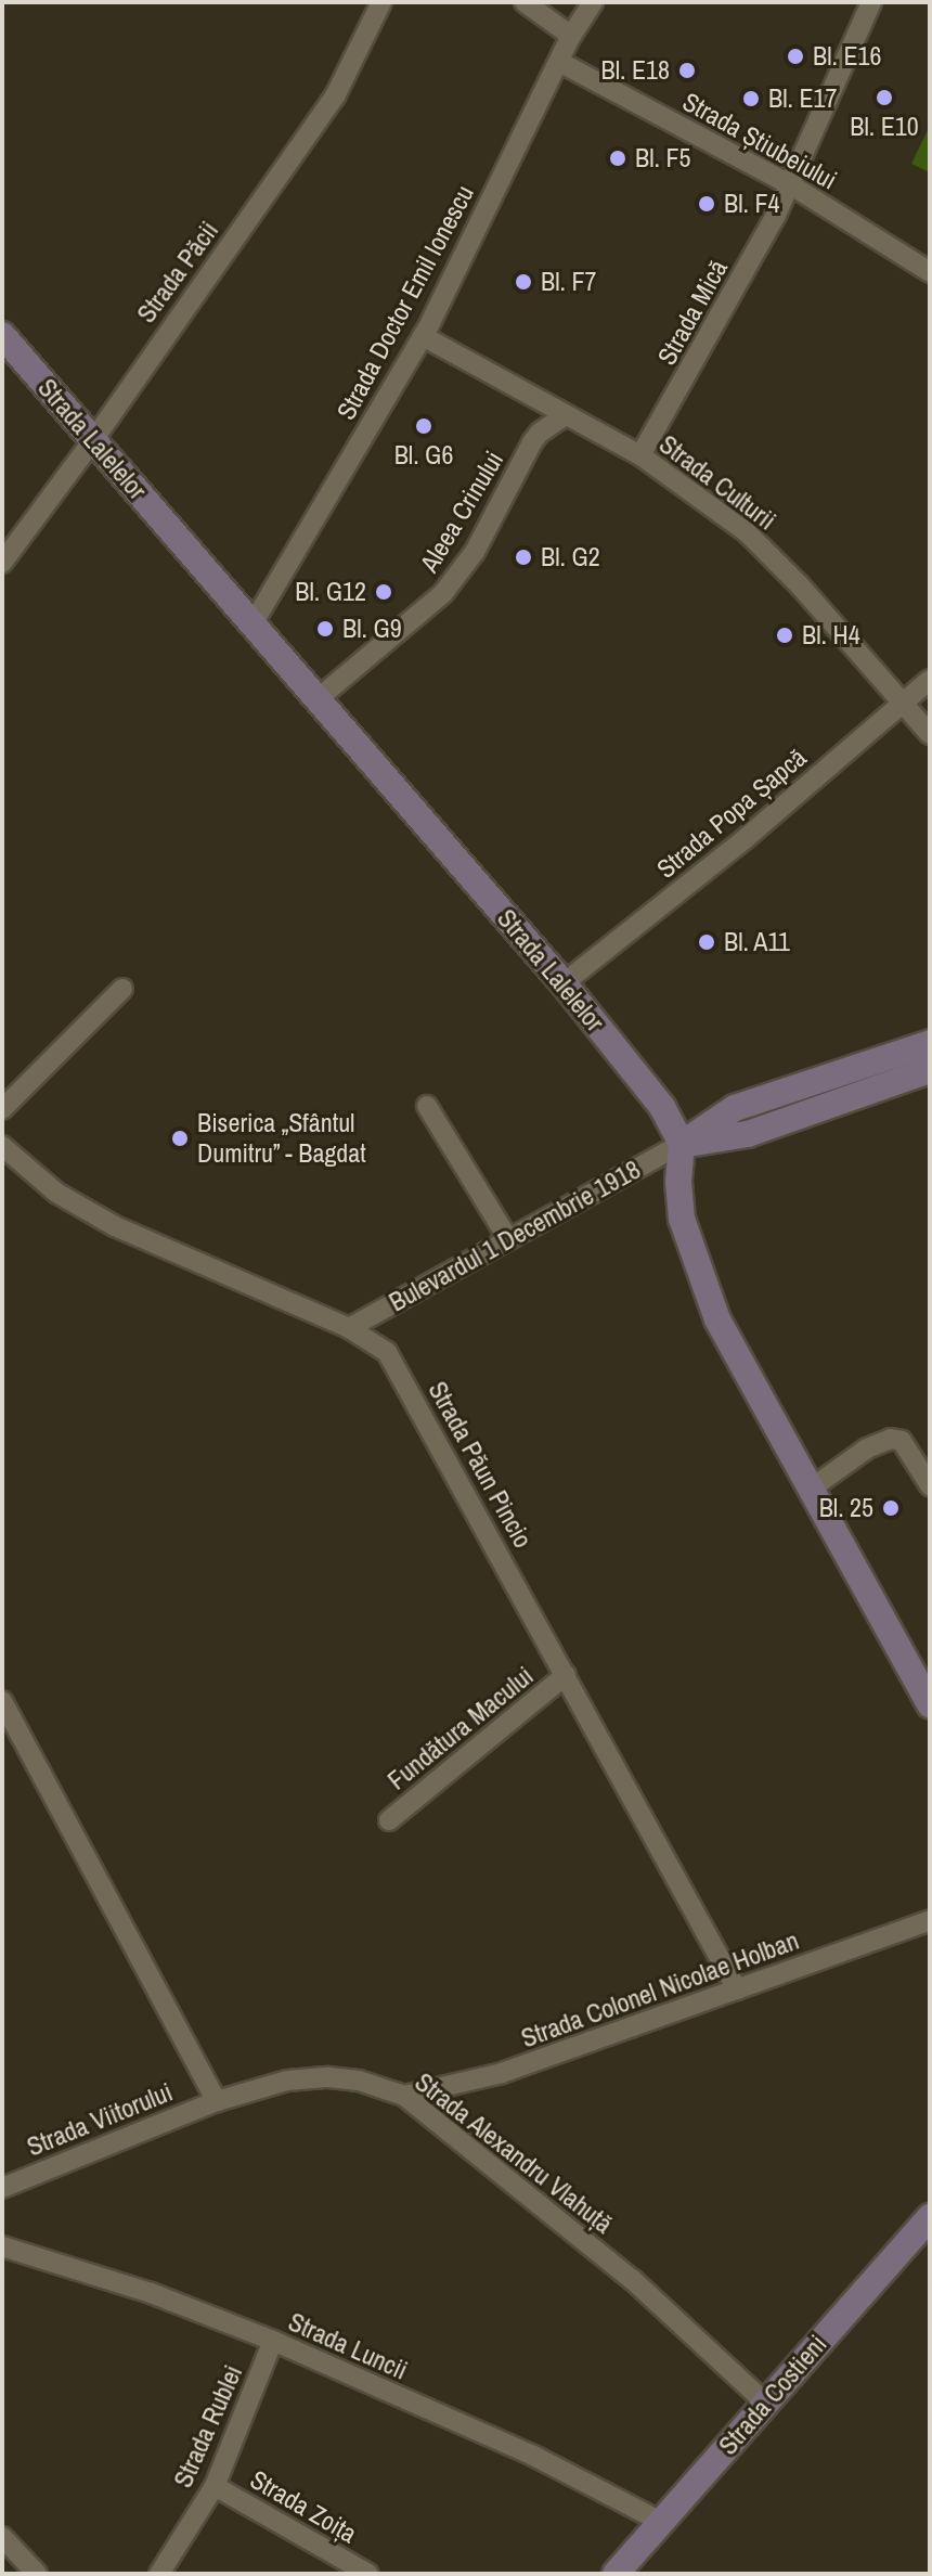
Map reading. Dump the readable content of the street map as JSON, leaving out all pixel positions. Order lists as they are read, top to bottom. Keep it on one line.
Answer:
{"streets":{"street":["Strada Știubeiului","Strada Păcii","Strada Doctor Emil Ionescu","Strada Mică","Strada Lalelelor","Strada Culturii","Aleea Crinului","Strada Popa Șapcă","Bulevardul 1 Decembrie 1918","Strada Păun Pincio","Fundătura Macului","Strada Colonel Nicolae Holban","Strada Viitorului","Strada Alexandru Vlahuță","Strada Luncii","Strada Costieni","Strada Rublei","Strada Zoița"]},"crossings":[["Strada Știubeiului","Strada Doctor Emil Ionescu"],["Strada Știubeiului","Strada Mică"],["Strada Păcii","Strada Lalelelor"],["Strada Doctor Emil Ionescu","Strada Lalelelor"],["Strada Doctor Emil Ionescu","Strada Culturii"],["Strada Mică","Strada Culturii"],["Strada Lalelelor","Aleea Crinului"],["Strada Lalelelor","Strada Popa Șapcă"],["Strada Lalelelor","Bulevardul 1 Decembrie 1918"],["Strada Culturii","Aleea Crinului"],["Strada Culturii","Strada Popa Șapcă"],["Bulevardul 1 Decembrie 1918","Strada Păun Pincio"],["Strada Păun Pincio","Fundătura Macului"],["Strada Păun Pincio","Strada Colonel Nicolae Holban"],["Strada Colonel Nicolae Holban","Strada Alexandru Vlahuță"],["Strada Viitorului","Strada Alexandru Vlahuță"],["Strada Alexandru Vlahuță","Strada Costieni"],["Strada Luncii","Strada Costieni"],["Strada Luncii","Strada Rublei"],["Strada Rublei","Strada Zoița"]],"places":["Bl. E16","Bl. E18","Bl. E10","Bl. E17","Bl. F5","Bl. F4","Bl. F7","Bl. G6","Bl. G2","Bl. G12","Bl. G9","Bl. H4","Bl. A11","Biserica „Sfântul Dumitru” - Bagdat","Bl. 25"]}
